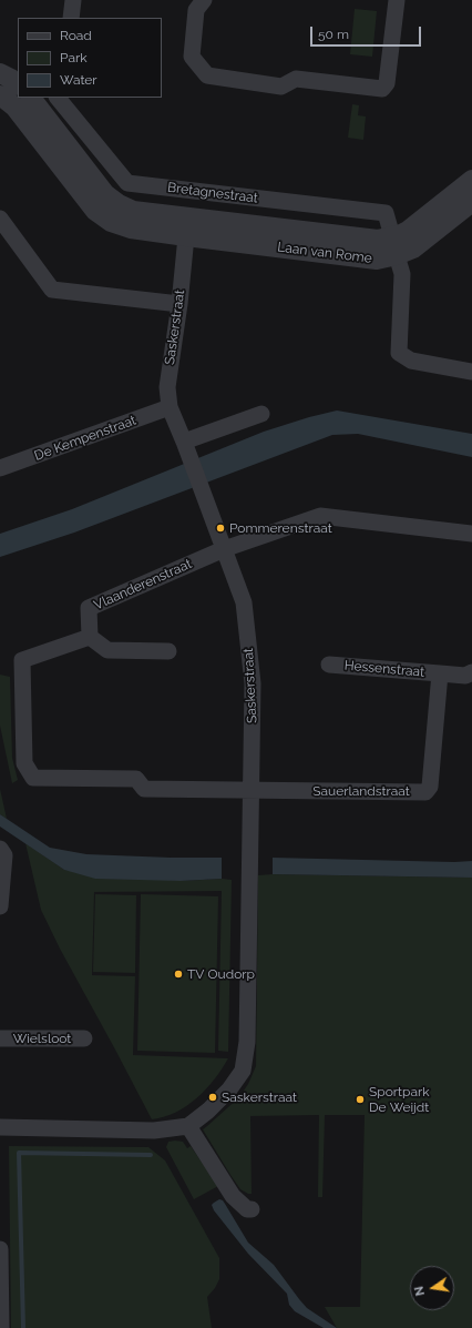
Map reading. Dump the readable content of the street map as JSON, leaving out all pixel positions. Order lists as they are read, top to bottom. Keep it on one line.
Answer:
{"streets":{"street":["Bretagnestraat","Laan van Rome","Saskerstraat","De Kempenstraat","Vlaanderenstraat","Hessenstraat","Sauerlandstraat","Wielsloot"]},"crossings":[["Bretagnestraat","Laan van Rome"],["Laan van Rome","Saskerstraat"],["Saskerstraat","De Kempenstraat"],["Saskerstraat","Vlaanderenstraat"],["Saskerstraat","Sauerlandstraat"],["Hessenstraat","Sauerlandstraat"]],"places":["Pommerenstraat","TV Oudorp","Saskerstraat","Sportpark De Weijdt"],"legend":["Road","Park","Water"],"scale_bar":"50 m","north":"left"}
